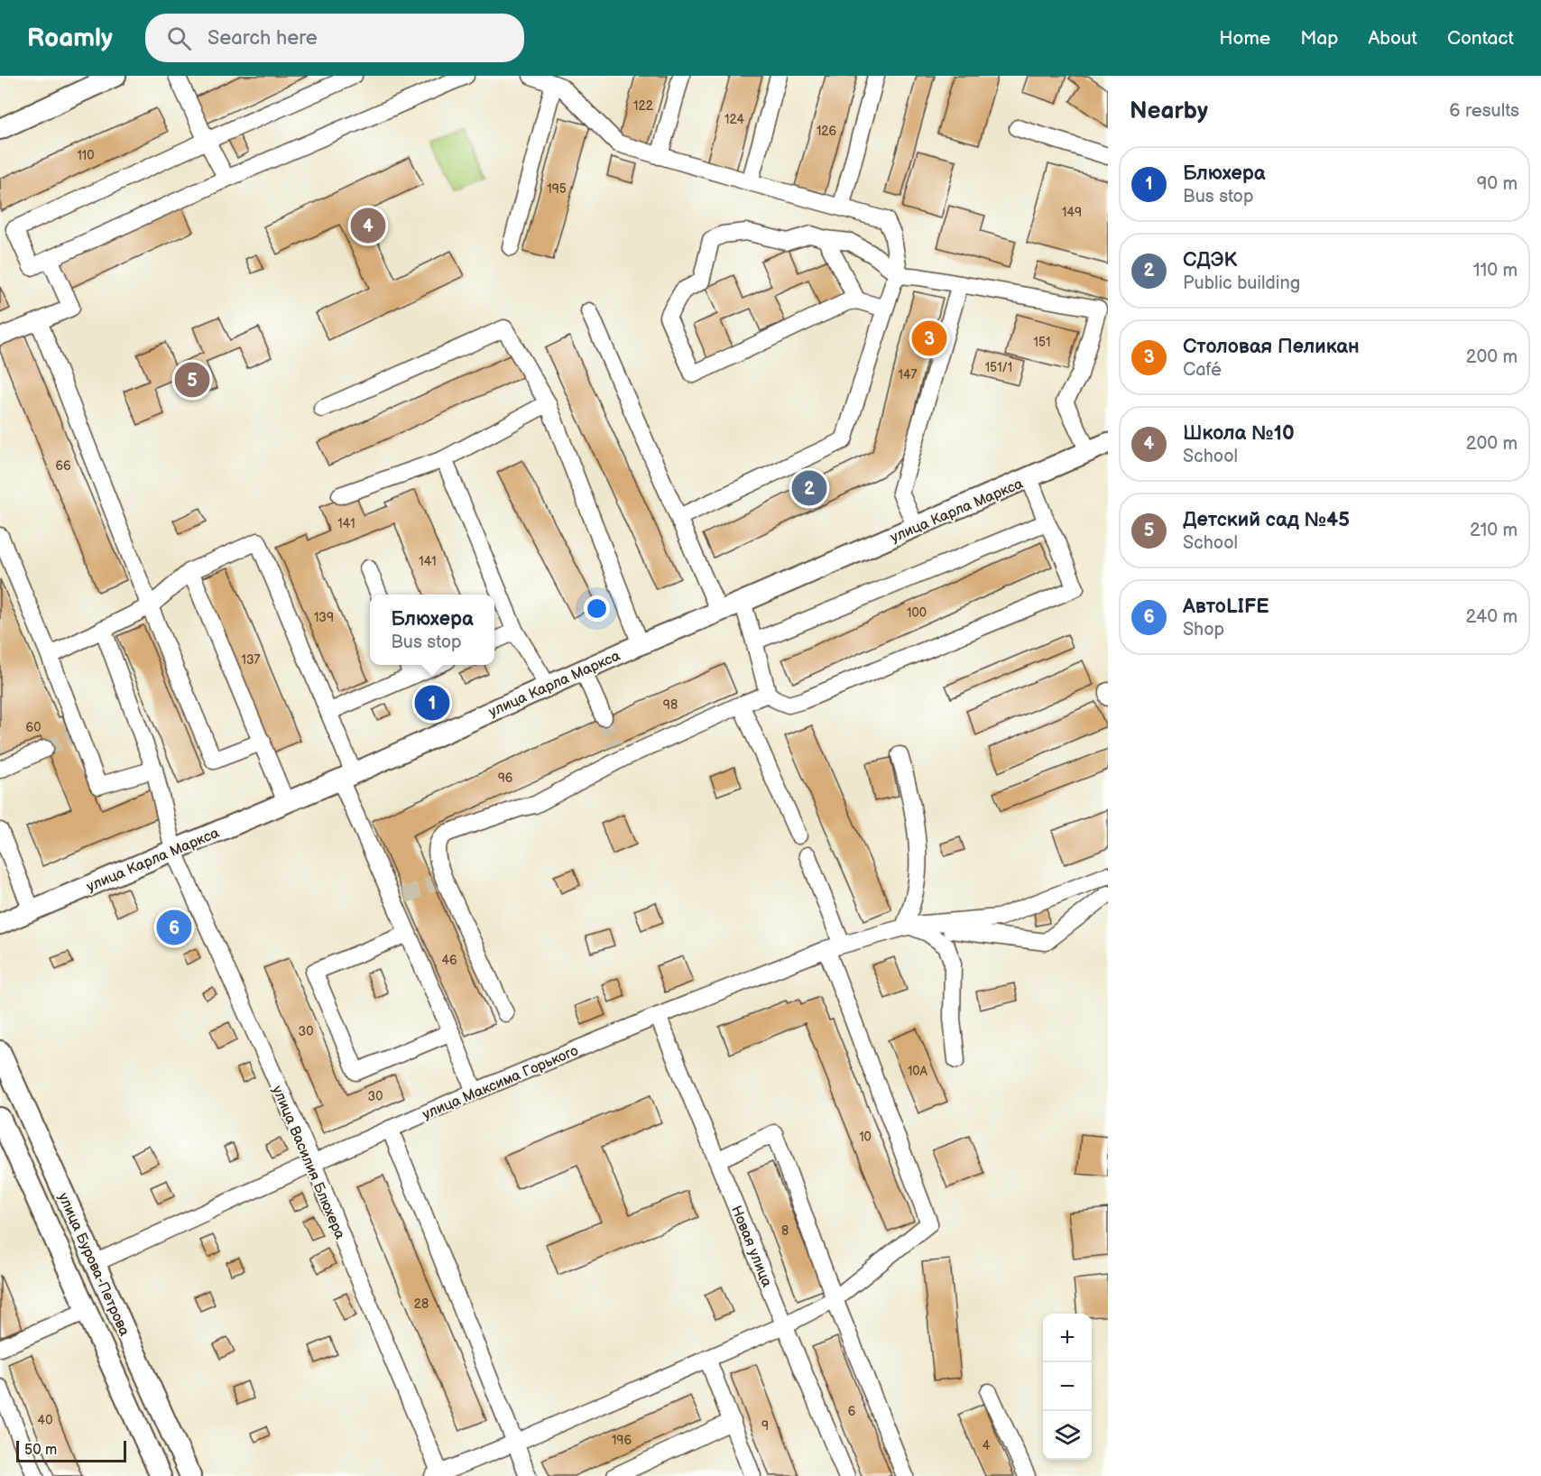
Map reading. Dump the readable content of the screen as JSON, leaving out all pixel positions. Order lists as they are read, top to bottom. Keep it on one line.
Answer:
{"streets":{"main road":["улица Карла Маркса","улица Бурова-Петрова"],"street":["улица Максима Горького","улица Василия Блюхера","Новая улица"]},"crossings":[["улица Карла Маркса","улица Василия Блюхера"],["улица Максима Горького","улица Василия Блюхера"],["улица Максима Горького","Новая улица"],["улица Максима Горького","улица Бурова-Петрова"]],"house_numbers":["122","124","126","110","195","149","151","151/1","147","66","141","141","100","139","137","98","60","96","46","30","10А","30","10","8","28","6","40","9","196","4"],"scale_bar":"50 m","page":{"header":"Roamly","search":"Search here","nav":["Home","Map","About","Contact"],"heading":["Nearby","6 results"],"list":[{"mark":"1","name":"Блюхера","note":"Bus stop","value":"90 m"},{"mark":"2","name":"СДЭК","note":"Public building","value":"110 m"},{"mark":"3","name":"Столовая Пеликан","note":"Café","value":"200 m"},{"mark":"4","name":"Школа №10","note":"School","value":"200 m"},{"mark":"5","name":"Детский сад №45","note":"School","value":"210 m"},{"mark":"6","name":"АвтоLIFE","note":"Shop","value":"240 m"}],"pins":["4","3","5","2","1","6"],"popup":["Блюхера","Bus stop"],"map_buttons":["+","−"],"scale":"50 m"}}
